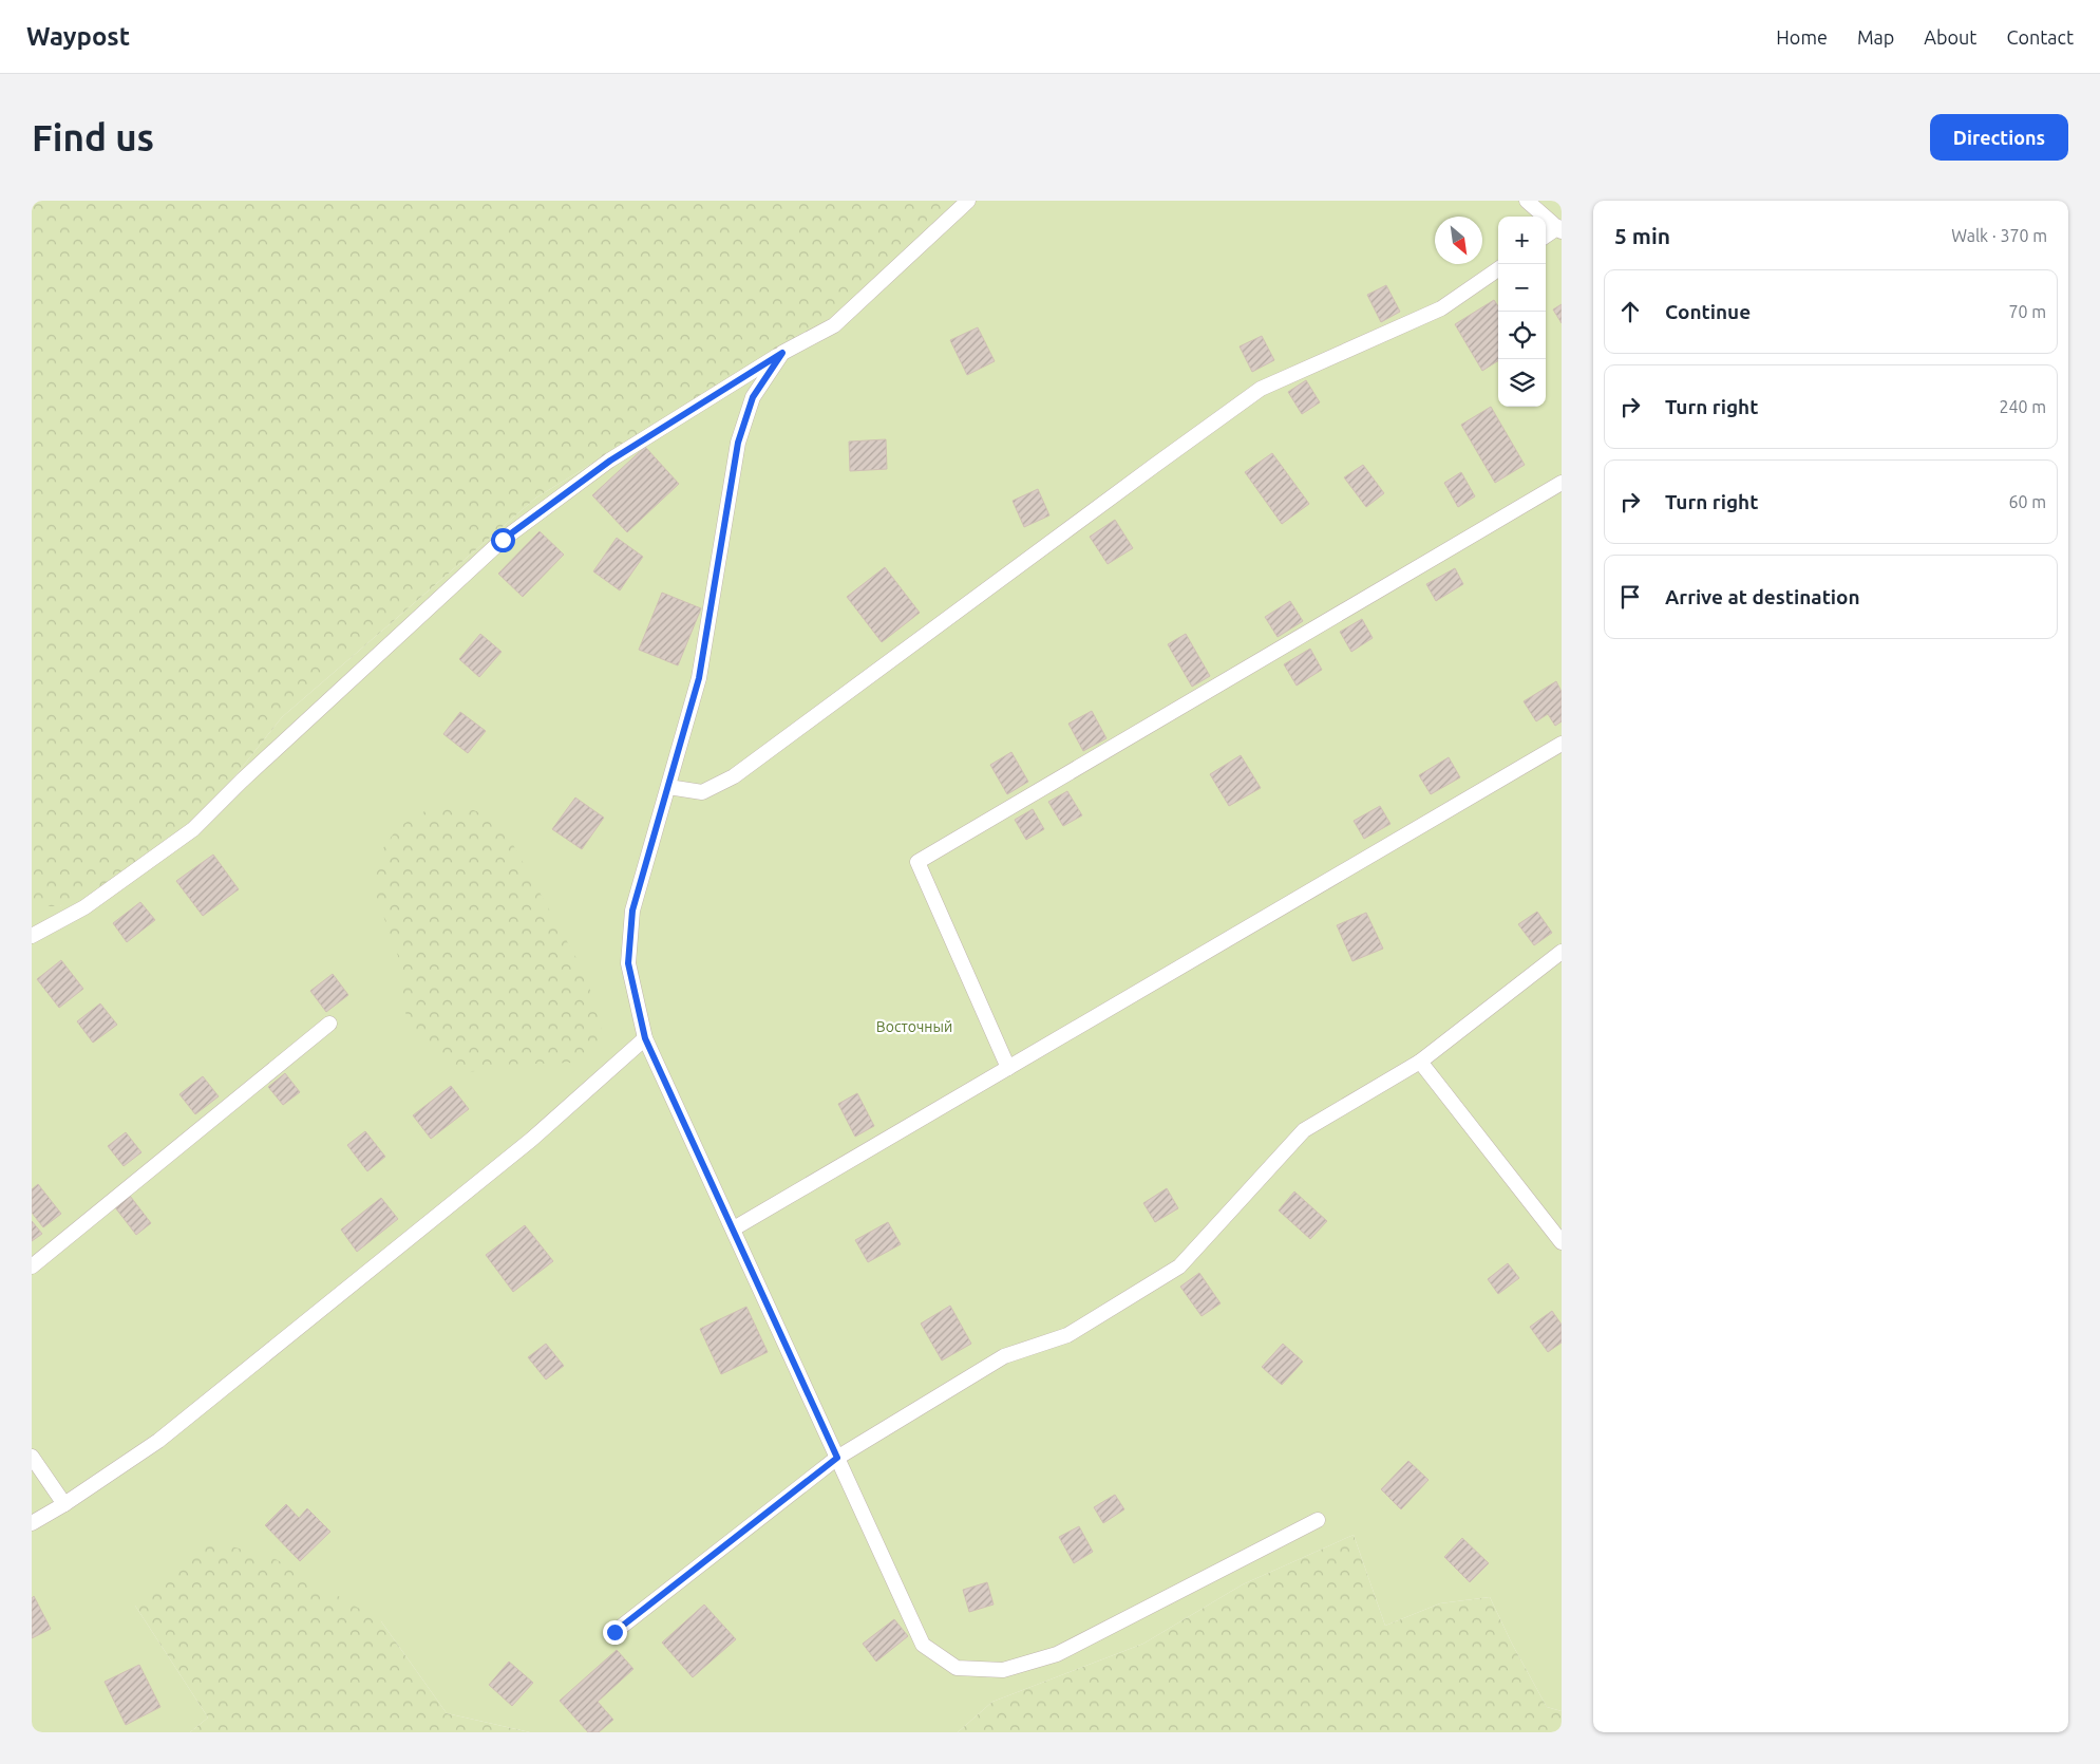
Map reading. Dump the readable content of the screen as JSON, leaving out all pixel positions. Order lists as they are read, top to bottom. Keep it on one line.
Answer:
{"parks":["Восточный"],"north":"bottom right","page":{"header":"Waypost","nav":["Home","Map","About","Contact"],"buttons":"Directions","title":"Find us","heading":["5 min","Walk · 370 m"],"map_buttons":["+","−"],"list":[["Continue","70 m"],["Turn right","240 m"],["Turn right","60 m"],"Arrive at destination"]}}
